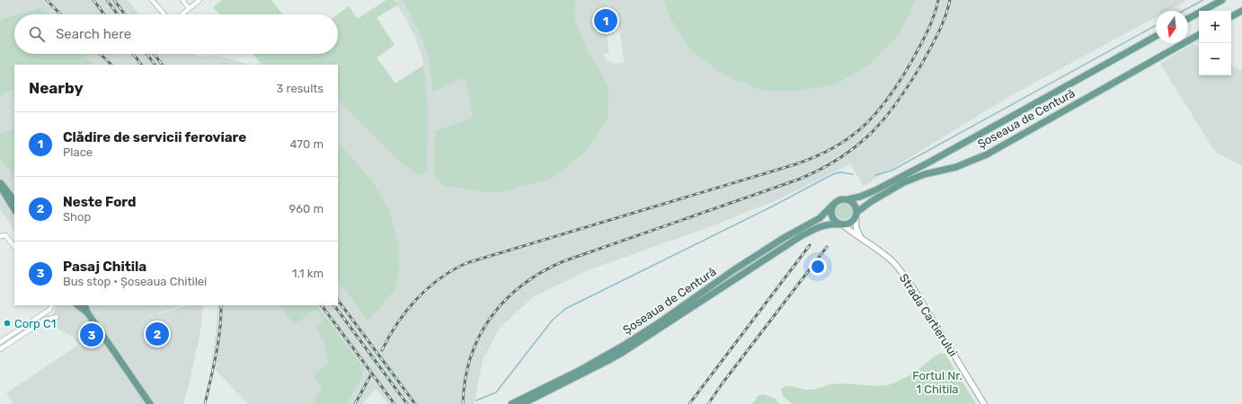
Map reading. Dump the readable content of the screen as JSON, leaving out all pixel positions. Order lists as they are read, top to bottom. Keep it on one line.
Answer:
{"streets":{"main road":["Șoseaua de Centură"],"street":["Strada Cartierului"]},"crossings":[["Șoseaua de Centură","Strada Cartierului"]],"parks":["Fortul Nr. 1 Chitila"],"places":["Corp C1"],"north":"bottom","page":{"pins":["1","2","3"],"map_buttons":["+","−"],"search":"Search here","heading":["Nearby","3 results"],"list":[{"mark":"1","name":"Clădire de servicii feroviare","note":"Place","value":"470 m"},{"mark":"2","name":"Neste Ford","note":"Shop","value":"960 m"},{"mark":"3","name":"Pasaj Chitila","note":"Bus stop · Șoseaua Chitilei","value":"1.1 km"}]}}
